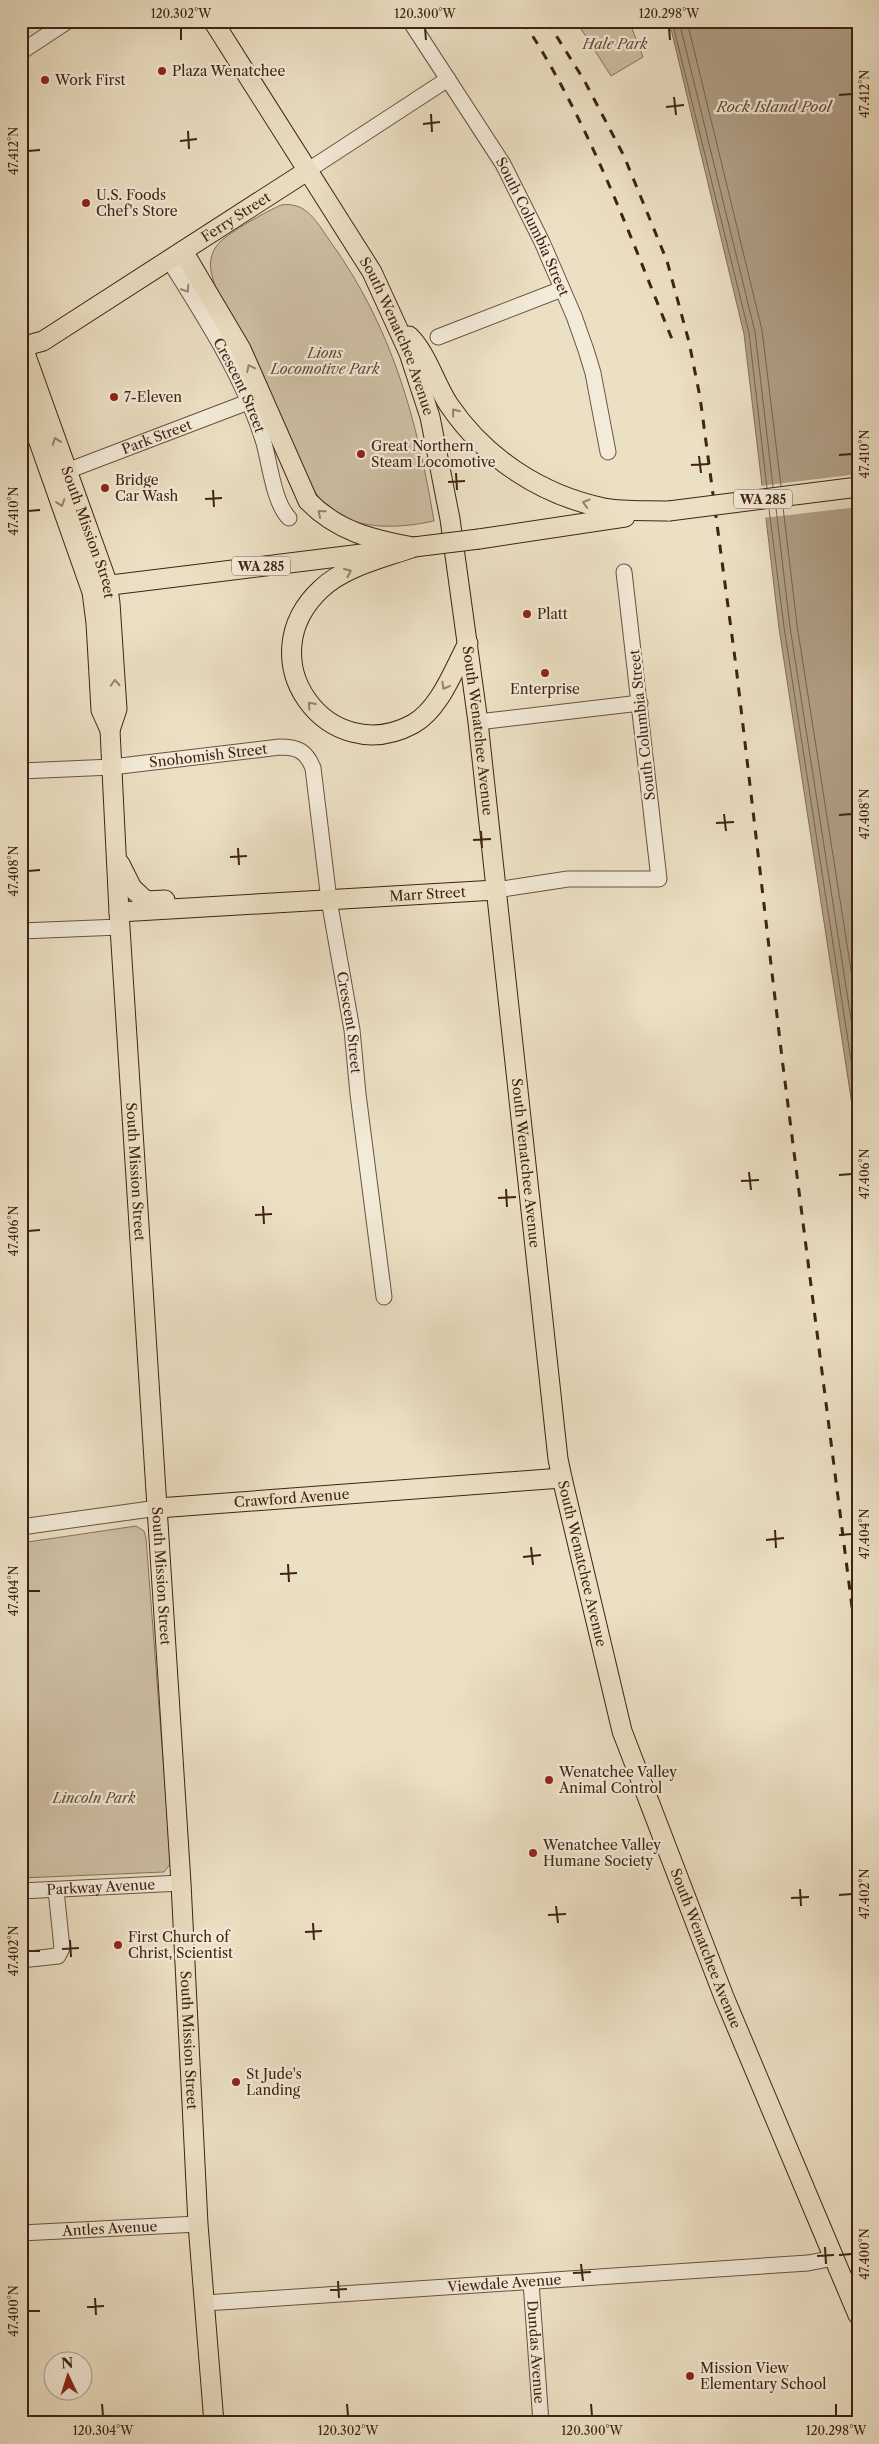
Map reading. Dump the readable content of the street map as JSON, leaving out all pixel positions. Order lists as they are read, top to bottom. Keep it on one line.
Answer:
{"streets":{"main road":["Ferry Street","South Wenatchee Avenue","WA 285","South Mission Street","Marr Street","Crawford Avenue"],"street":["South Columbia Street","Crescent Street","Park Street","Snohomish Street","Parkway Avenue","Antles Avenue","Viewdale Avenue","Dundas Avenue"]},"crossings":[["Ferry Street","South Columbia Street"],["Ferry Street","South Wenatchee Avenue"],["Ferry Street","Crescent Street"],["Ferry Street","South Mission Street"],["South Columbia Street","Marr Street"],["South Wenatchee Avenue","Marr Street"],["South Wenatchee Avenue","Crawford Avenue"],["South Wenatchee Avenue","Viewdale Avenue"],["Crescent Street","Park Street"],["Crescent Street","Snohomish Street"],["Crescent Street","Marr Street"],["Park Street","South Mission Street"],["WA 285","South Mission Street"],["South Mission Street","Snohomish Street"],["South Mission Street","Marr Street"],["South Mission Street","Crawford Avenue"],["South Mission Street","Parkway Avenue"],["South Mission Street","Antles Avenue"],["South Mission Street","Viewdale Avenue"],["Viewdale Avenue","Dundas Avenue"]],"water":["Rock Island Pool"],"parks":["Hale Park","Lions Locomotive Park","Lincoln Park"],"places":["Plaza Wenatchee","Work First","U.S. Foods Chef's Store","7-Eleven","Great Northern Steam Locomotive","Bridge Car Wash","Platt","Enterprise","Wenatchee Valley Animal Control","Wenatchee Valley Humane Society","First Church of Christ, Scientist","St Jude's Landing","Mission View Elementary School"],"north":"top","coordinates":["120.302°W","120.300°W","120.298°W","47.412°N","47.410°N","47.408°N","47.406°N","47.404°N","47.402°N","47.400°N","120.304°W"]}
